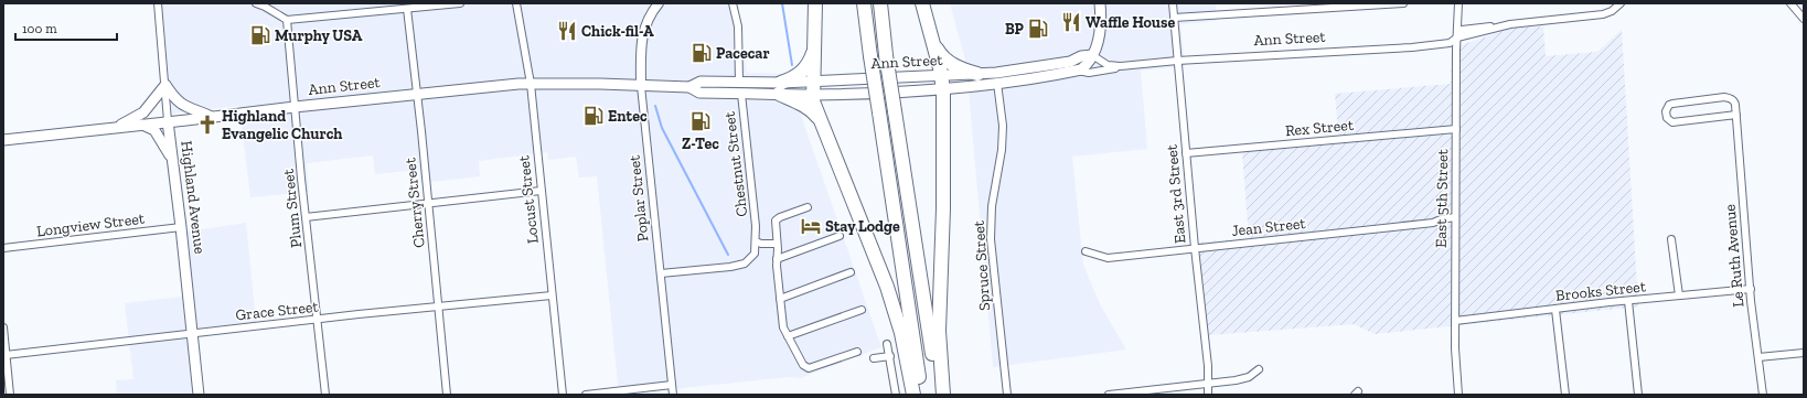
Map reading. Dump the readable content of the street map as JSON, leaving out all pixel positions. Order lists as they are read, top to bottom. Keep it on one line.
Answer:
{"streets":{"main road":["Ann Street","Highland Avenue"],"street":["Rex Street","Chestnut Street","East 3rd Street","Poplar Street","East 5th Street","Locust Street","Cherry Street","Plum Street","Longview Street","Jean Street","Le Ruth Avenue","Spruce Street","Brooks Street","Grace Street"]},"crossings":[["Ann Street","Chestnut Street"],["Ann Street","East 3rd Street"],["Ann Street","Highland Avenue"],["Ann Street","Poplar Street"],["Ann Street","East 5th Street"],["Ann Street","Locust Street"],["Ann Street","Cherry Street"],["Ann Street","Plum Street"],["Ann Street","Spruce Street"],["Rex Street","East 3rd Street"],["Rex Street","East 5th Street"],["East 3rd Street","Jean Street"],["Highland Avenue","Longview Street"],["Highland Avenue","Grace Street"],["East 5th Street","Jean Street"],["East 5th Street","Brooks Street"],["Locust Street","Grace Street"],["Cherry Street","Grace Street"],["Plum Street","Grace Street"],["Le Ruth Avenue","Brooks Street"]],"places":{"restaurant":["Waffle House","Chick-fil-A"],"fuel station":["BP","Murphy USA","Pacecar","Entec","Z-Tec"],"church":["Highland Evangelic Church"],"hotel":["Stay Lodge"]},"scale_bar":"100 m"}
